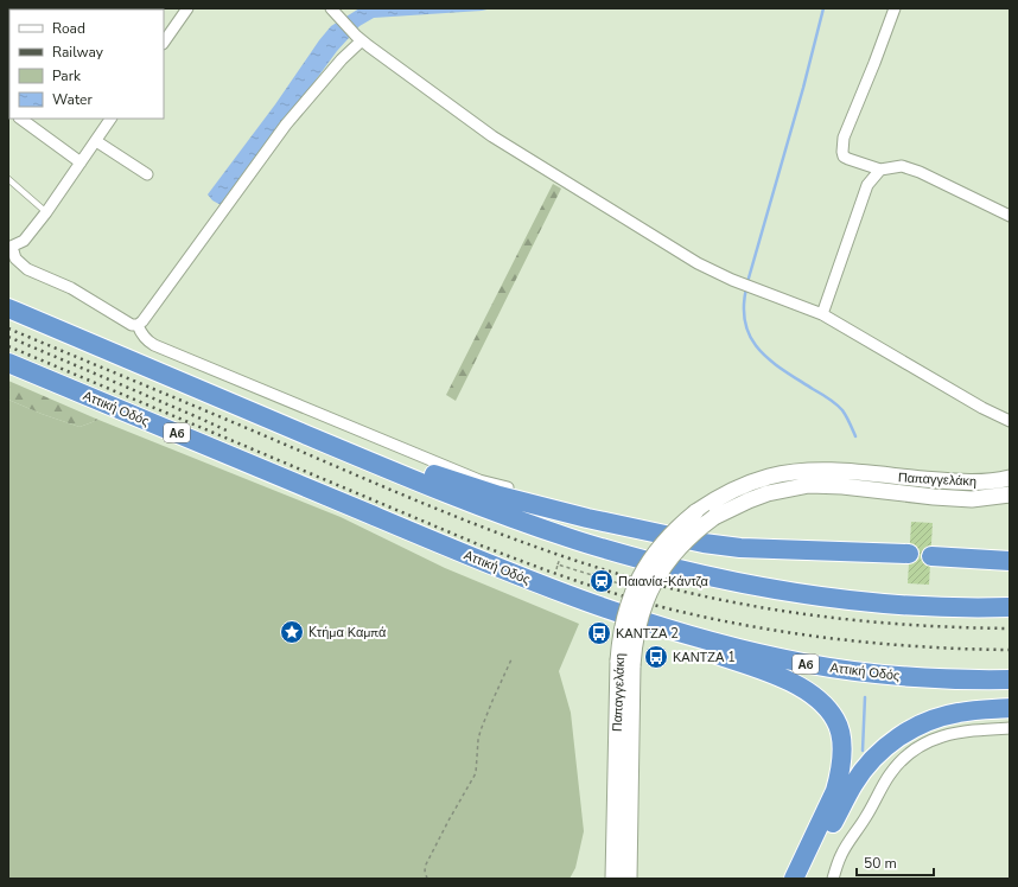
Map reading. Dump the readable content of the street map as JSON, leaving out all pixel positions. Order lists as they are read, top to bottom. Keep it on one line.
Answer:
{"streets":{"highway":["Αττική Οδός","Α6"],"street":["Παπαγγελάκη"]},"places":{"station":["Παιανία-Κάντζα"],"place":["Kτήμα Καμπά"],"bus stop":["ΚΑΝΤΖΑ 2","ΚΑΝΤΖΑ 1"]},"legend":["Road","Railway","Park","Water"],"scale_bar":"50 m"}
